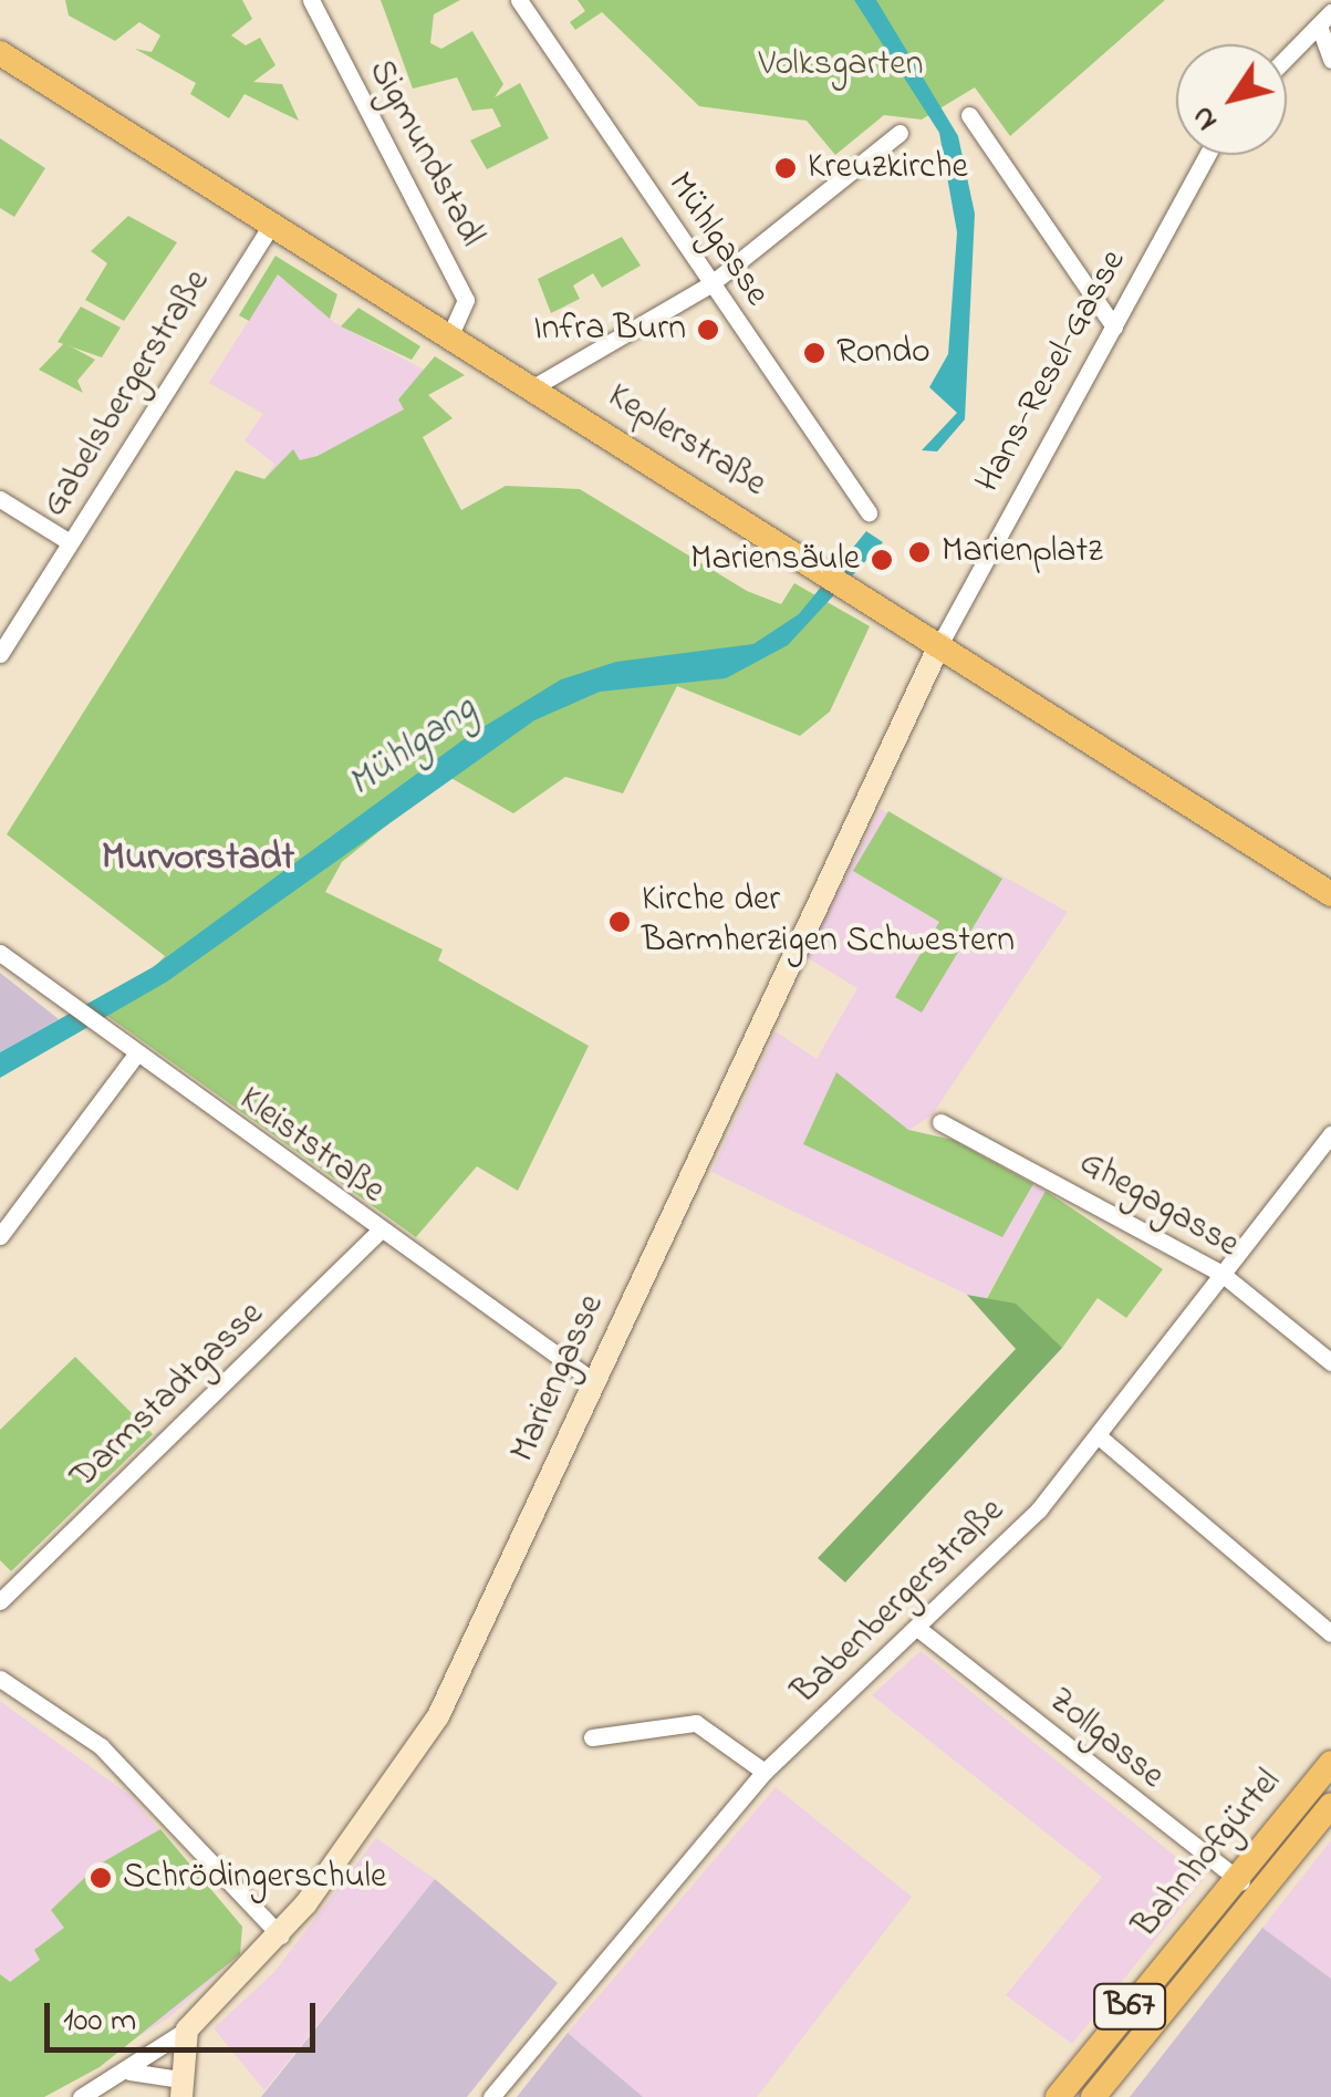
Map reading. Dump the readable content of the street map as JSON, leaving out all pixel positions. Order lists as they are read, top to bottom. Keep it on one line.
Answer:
{"streets":{"main road":["Keplerstraße","Bahnhofgürtel","B67"],"street":["Sigmundstadl","Mühlgasse","Hans-Resel-Gasse","Gabelsbergerstraße","Kleiststraße","Ghegagasse","Mariengasse","Darmstadtgasse","Babenbergerstraße","Zollgasse"]},"crossings":[["Sigmundstadl","Keplerstraße"],["Hans-Resel-Gasse","Keplerstraße"],["Hans-Resel-Gasse","Mariengasse"],["Gabelsbergerstraße","Keplerstraße"],["Keplerstraße","Mariengasse"],["Kleiststraße","Mariengasse"],["Kleiststraße","Darmstadtgasse"],["Ghegagasse","Babenbergerstraße"],["Babenbergerstraße","Zollgasse"],["Zollgasse","Bahnhofgürtel"]],"districts":["Murvorstadt"],"water":["Mühlgang"],"parks":["Volksgarten"],"places":["Kreuzkirche","Infra Burn","Rondo","Marienplatz","Mariensäule","Kirche der Barmherzigen Schwestern","Schrödingerschule"],"scale_bar":"100 m","north":"bottom left"}
